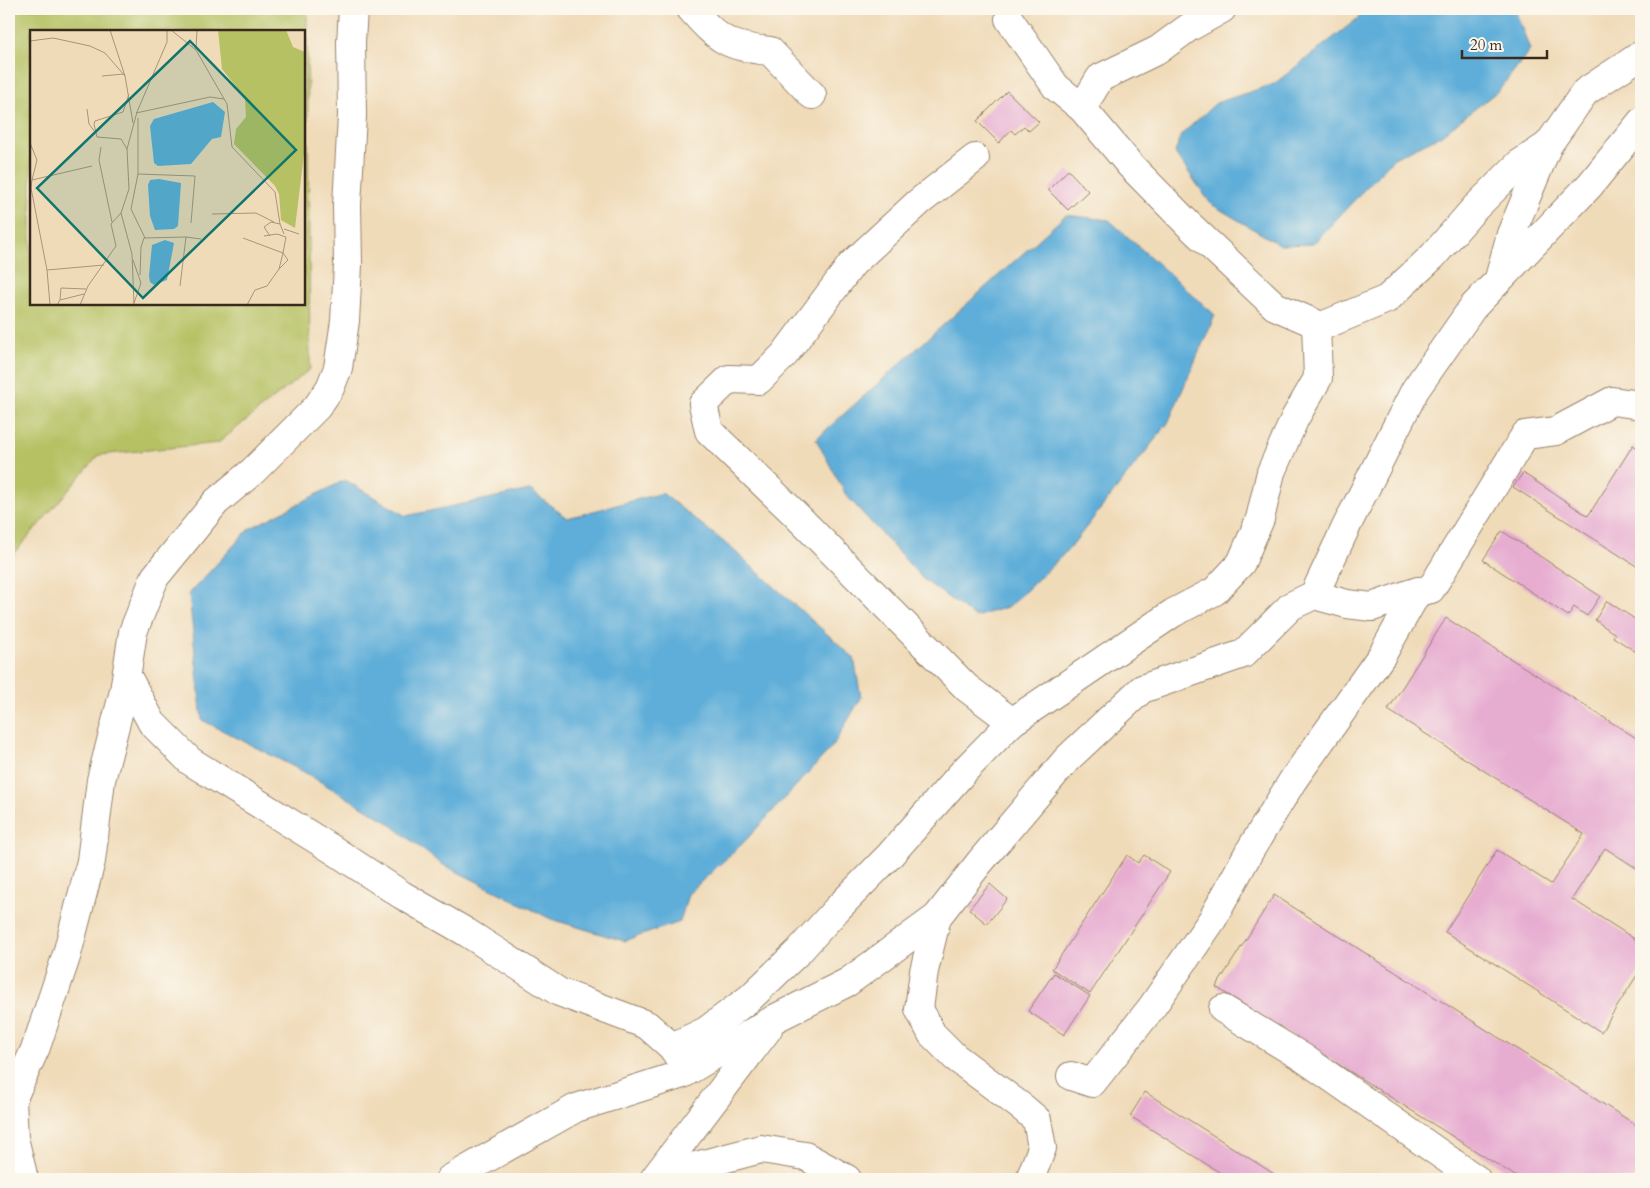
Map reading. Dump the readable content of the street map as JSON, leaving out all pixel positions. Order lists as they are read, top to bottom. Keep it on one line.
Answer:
{"scale_bar":"20 m"}
